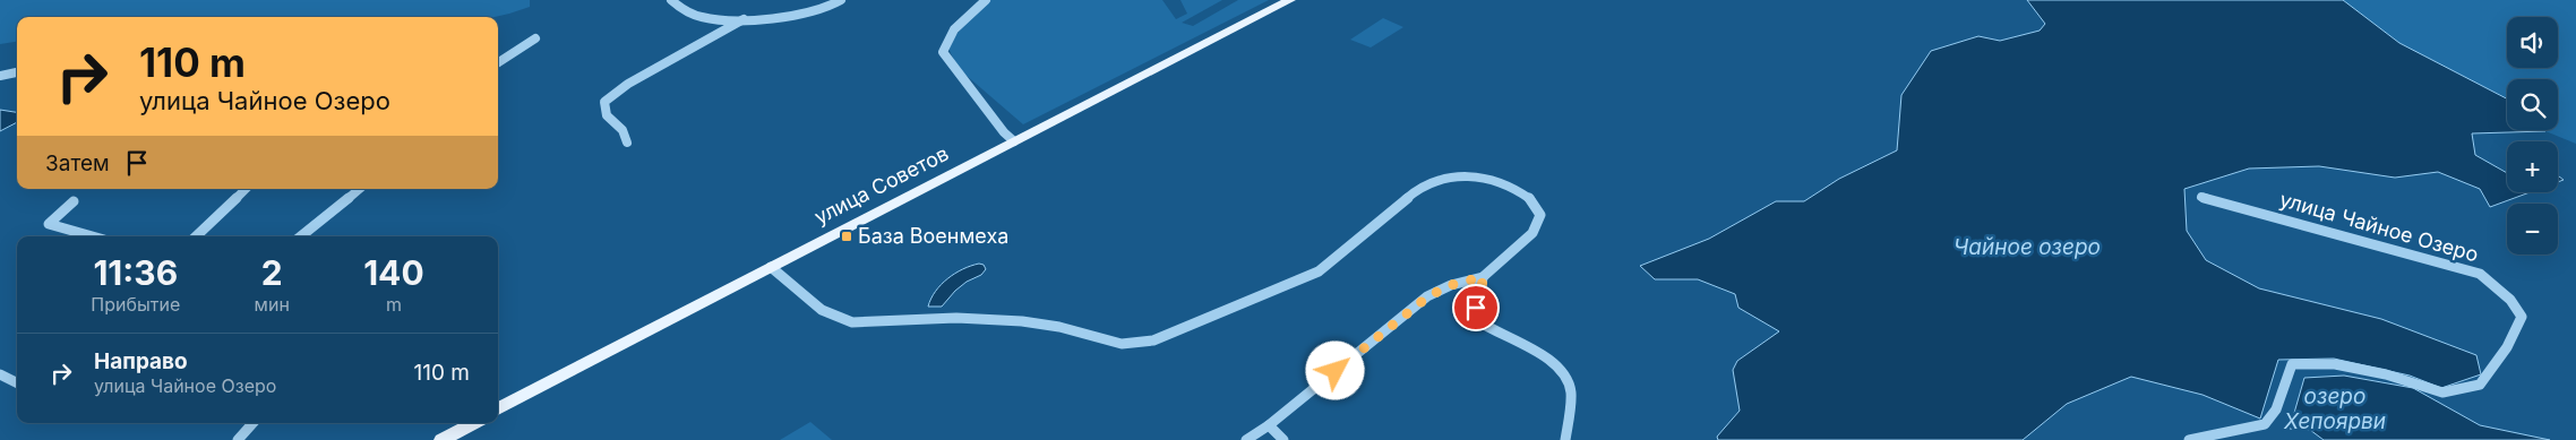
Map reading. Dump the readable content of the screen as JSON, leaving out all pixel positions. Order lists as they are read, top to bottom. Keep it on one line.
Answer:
{"streets":{"main road":["улица Советов"],"street":["улица Чайное Озеро"]},"water":["Чайное озеро","озеро Хепоярви"],"places":{"transit":["База Военмеха"]},"page":{"map_buttons":["+","−"],"turn":["110 m","улица Чайное Озеро"],"then":"Затем","eta":["11:36","Прибытие","2","мин","140","m"],"list":[{"name":"Направо","note":"улица Чайное Озеро","value":"110 m"}]}}
